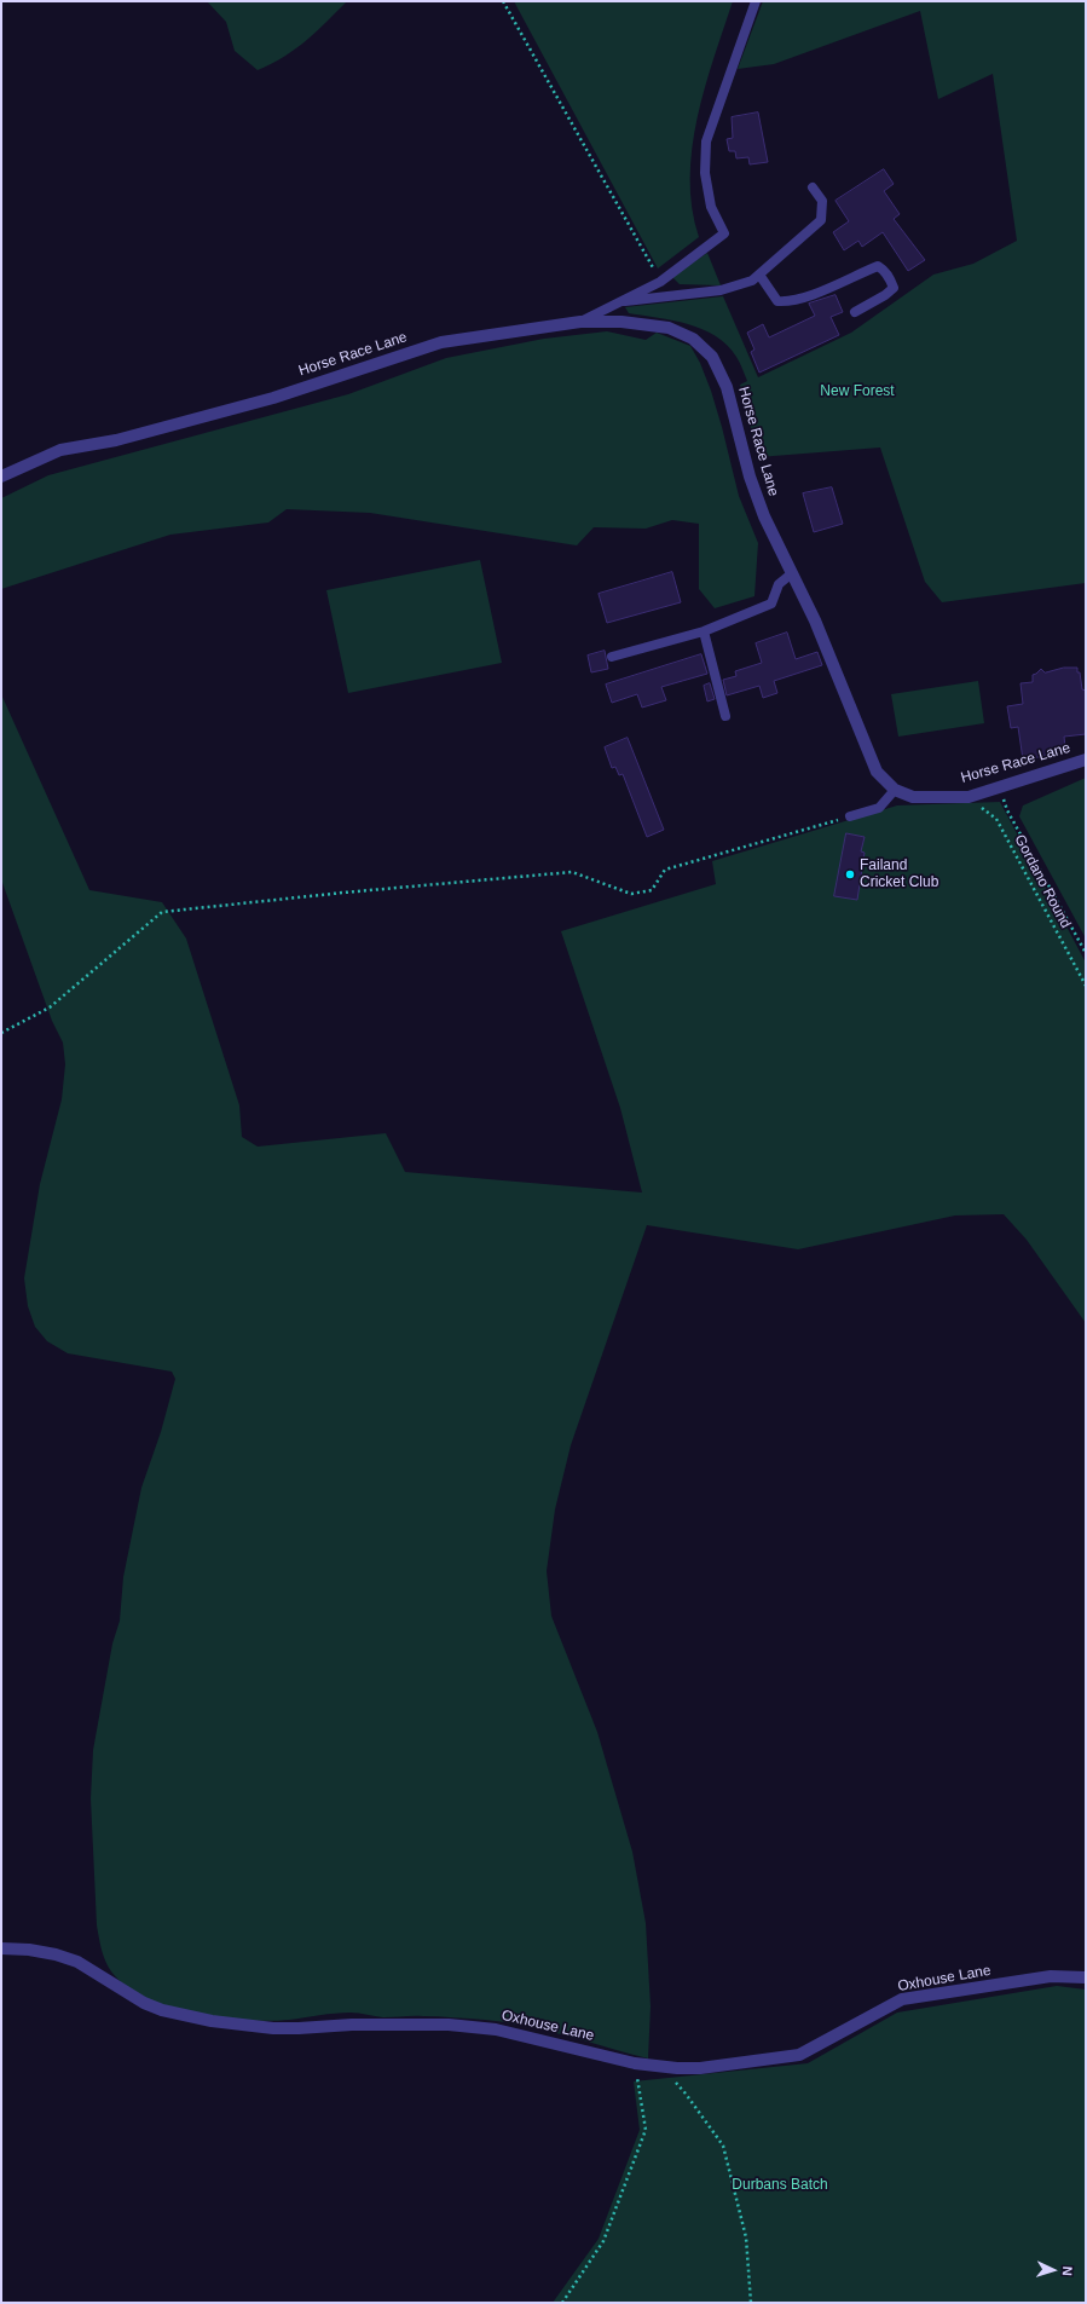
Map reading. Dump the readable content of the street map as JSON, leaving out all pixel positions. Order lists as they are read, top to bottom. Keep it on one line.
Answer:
{"streets":{"street":["Horse Race Lane","Oxhouse Lane"],"path":["Gordano Round"]},"crossings":[["Horse Race Lane","Gordano Round"]],"parks":["New Forest","Durbans Batch"],"places":["Failand Cricket Club"],"north":"right"}
